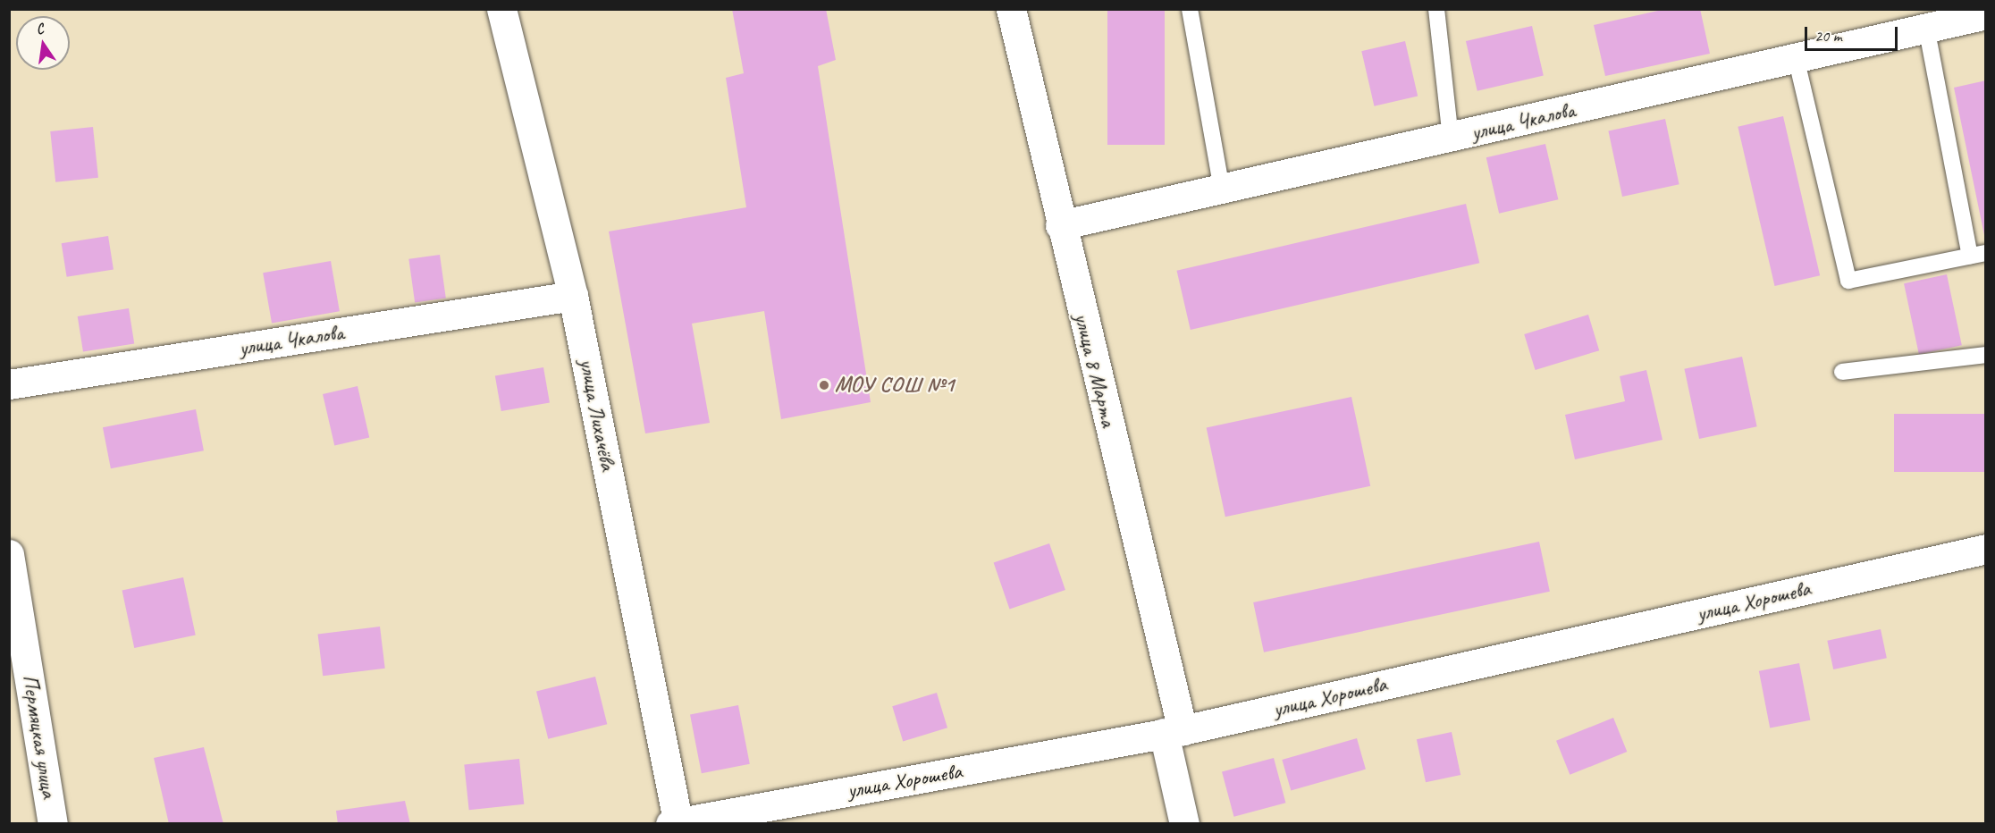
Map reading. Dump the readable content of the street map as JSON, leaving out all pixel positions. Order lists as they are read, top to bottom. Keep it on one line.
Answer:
{"streets":{"street":["улица Чкалова","улица 8 Марта","улица Лихачёва","улица Хорошева","Пермяцкая улица"]},"crossings":[["улица Чкалова","улица 8 Марта"],["улица Чкалова","улица Лихачёва"],["улица 8 Марта","улица Хорошева"],["улица Лихачёва","улица Хорошева"]],"places":["МОУ СОШ №1"],"scale_bar":"20 m","north":"top"}
